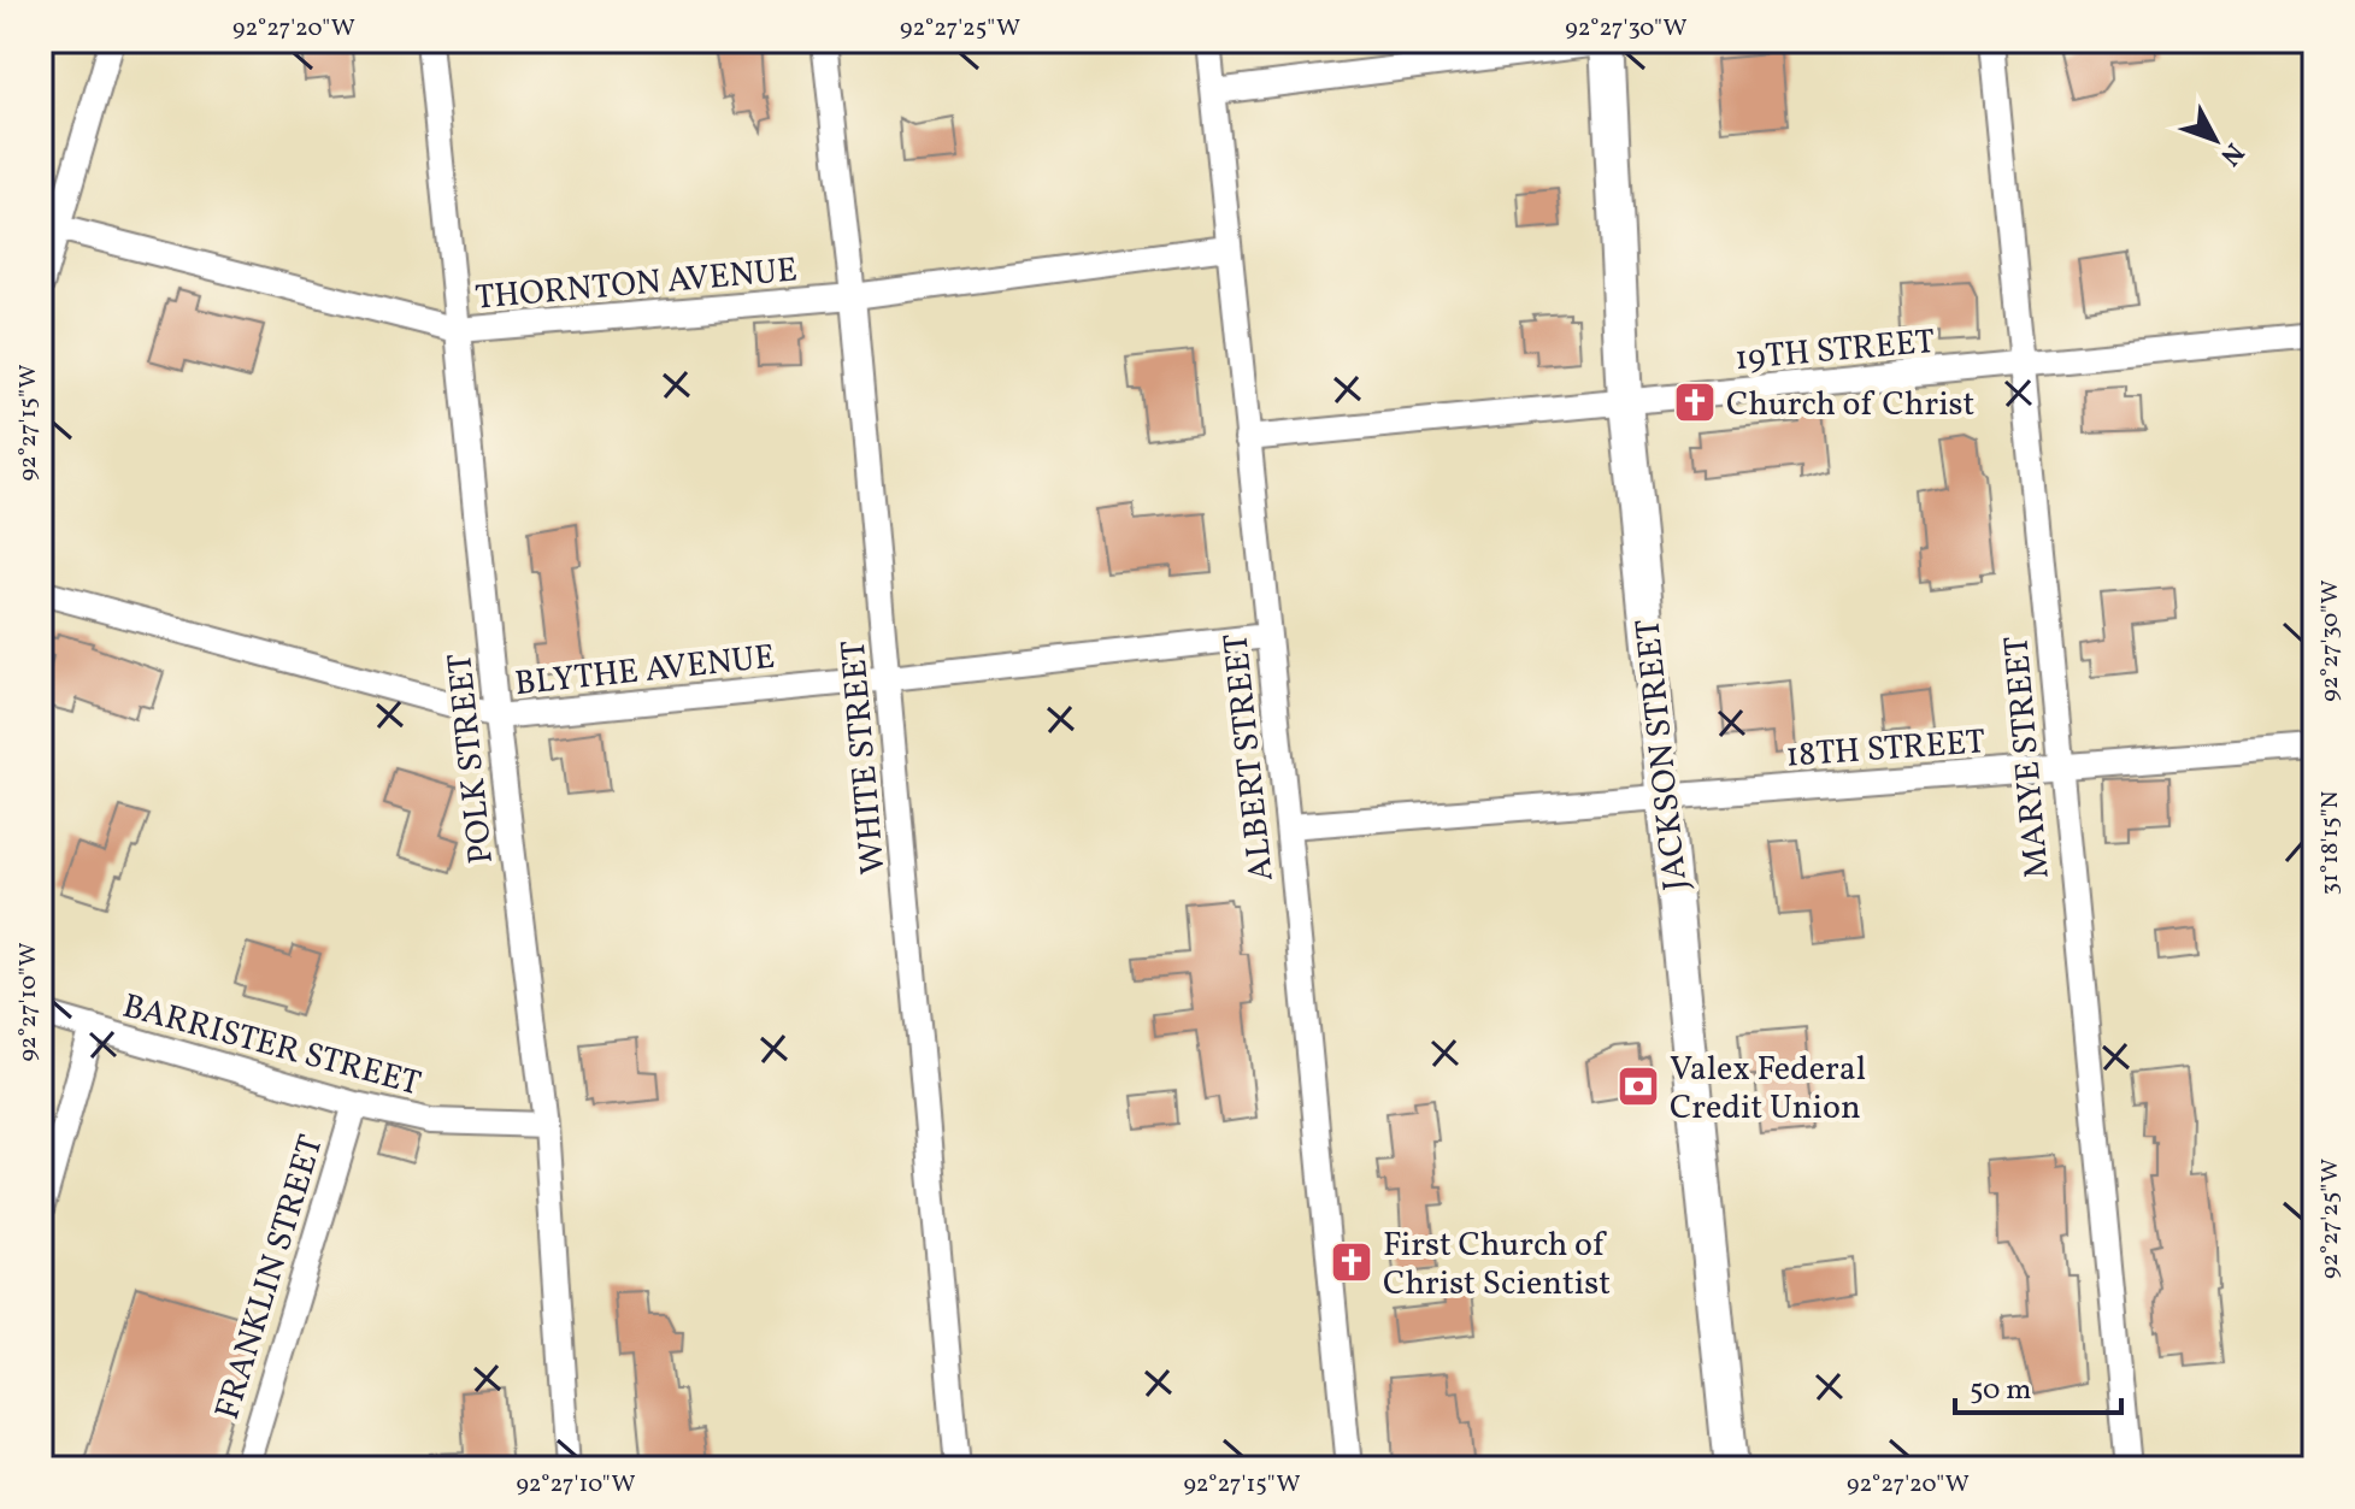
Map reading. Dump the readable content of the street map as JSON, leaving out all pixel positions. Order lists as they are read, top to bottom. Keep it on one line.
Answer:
{"streets":{"main road":["JACKSON STREET"],"street":["THORNTON AVENUE","19TH STREET","BLYTHE AVENUE","18TH STREET","WHITE STREET","ALBERT STREET","MARYE STREET","POLK STREET","BARRISTER STREET","FRANKLIN STREET"]},"crossings":[["THORNTON AVENUE","WHITE STREET"],["THORNTON AVENUE","ALBERT STREET"],["THORNTON AVENUE","POLK STREET"],["19TH STREET","JACKSON STREET"],["19TH STREET","ALBERT STREET"],["19TH STREET","MARYE STREET"],["BLYTHE AVENUE","WHITE STREET"],["BLYTHE AVENUE","ALBERT STREET"],["BLYTHE AVENUE","POLK STREET"],["18TH STREET","JACKSON STREET"],["18TH STREET","ALBERT STREET"],["18TH STREET","MARYE STREET"],["POLK STREET","BARRISTER STREET"],["BARRISTER STREET","FRANKLIN STREET"]],"places":{"church":["Church of Christ","First Church of Christ Scientist"],"bank":["Valex Federal Credit Union"]},"scale_bar":"50 m","north":"bottom right","coordinates":["92°27'20\"W","92°27'25\"W","92°27'30\"W","92°27'15\"W","31°18'15\"N","92°27'10\"W"]}
